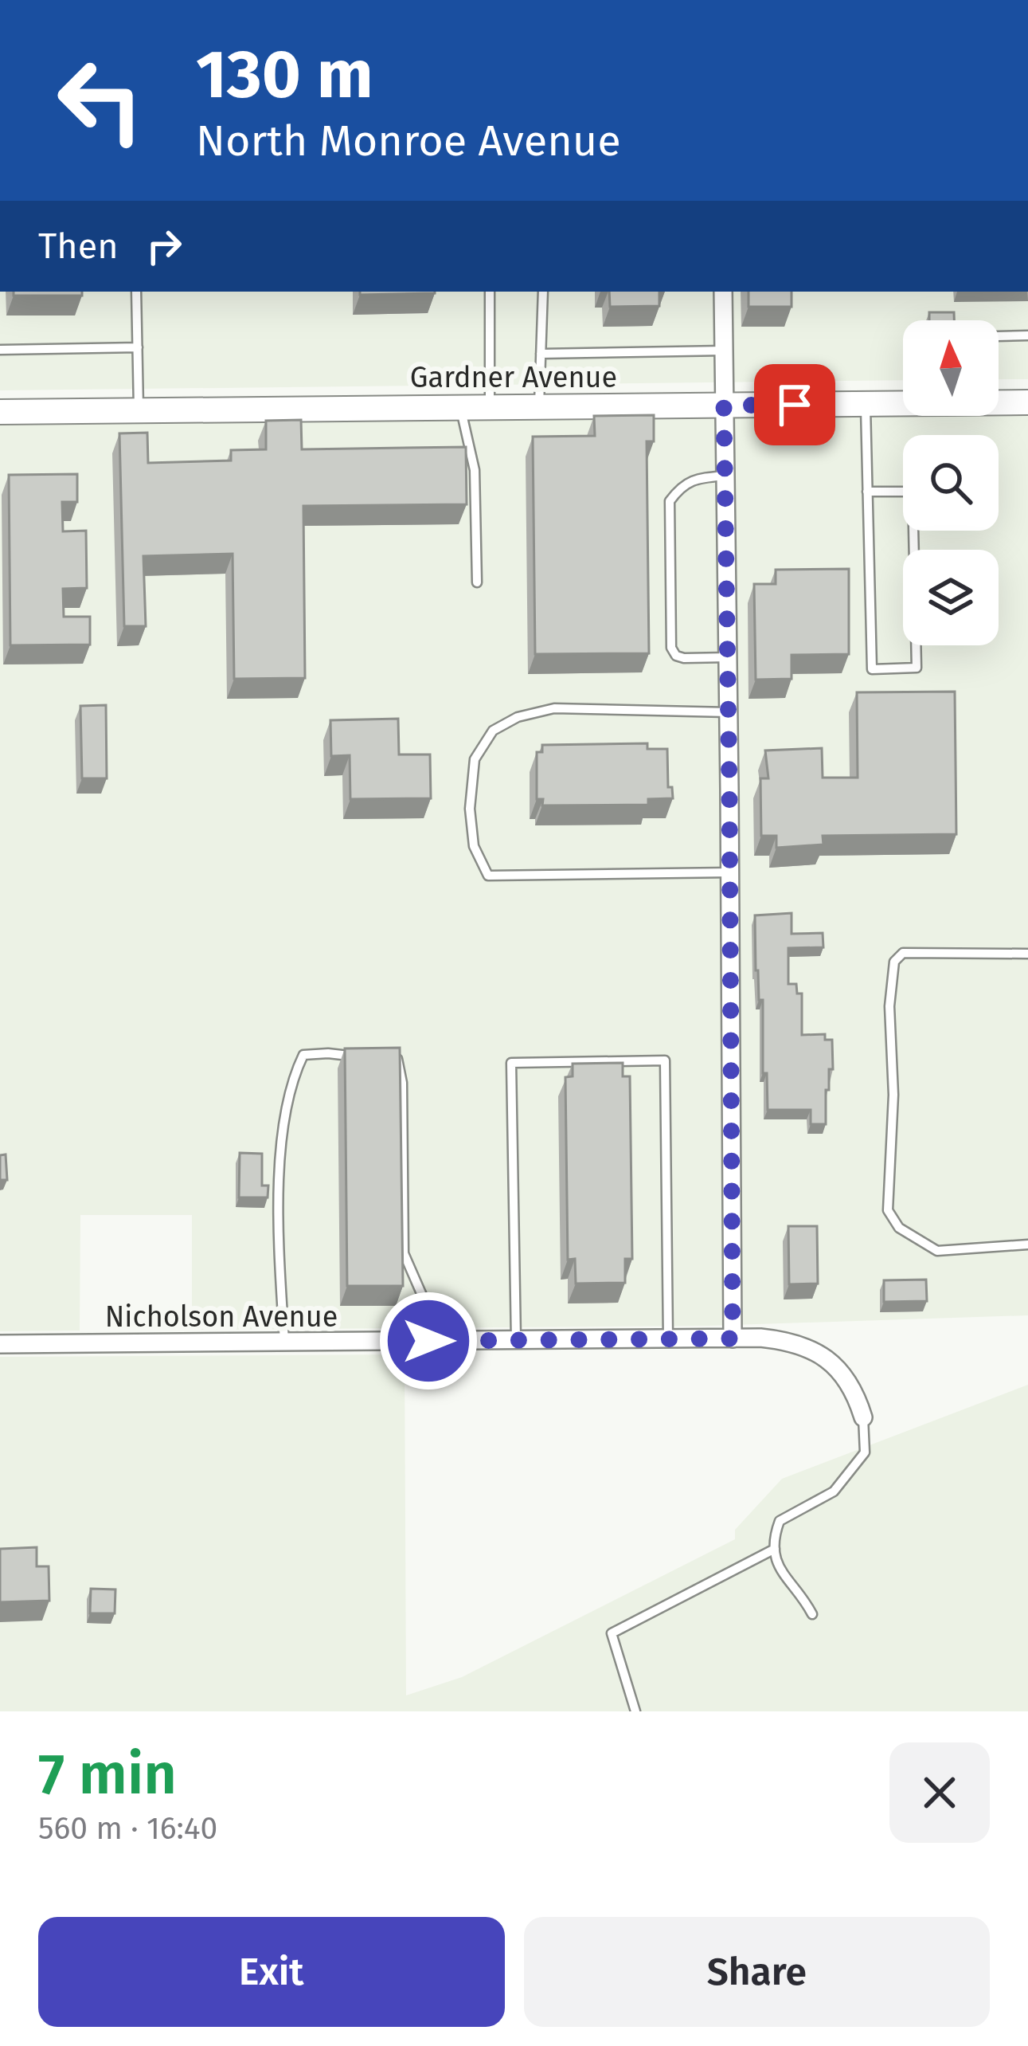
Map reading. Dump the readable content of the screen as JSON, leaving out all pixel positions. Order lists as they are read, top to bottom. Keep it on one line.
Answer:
{"streets":{"street":["Gardner Avenue","Nicholson Avenue"]},"north":"top","page":{"turn":["130 m","North Monroe Avenue"],"then":"Then","heading":["7 min","560 m · 16:40"],"buttons":["Exit","Share"]}}
